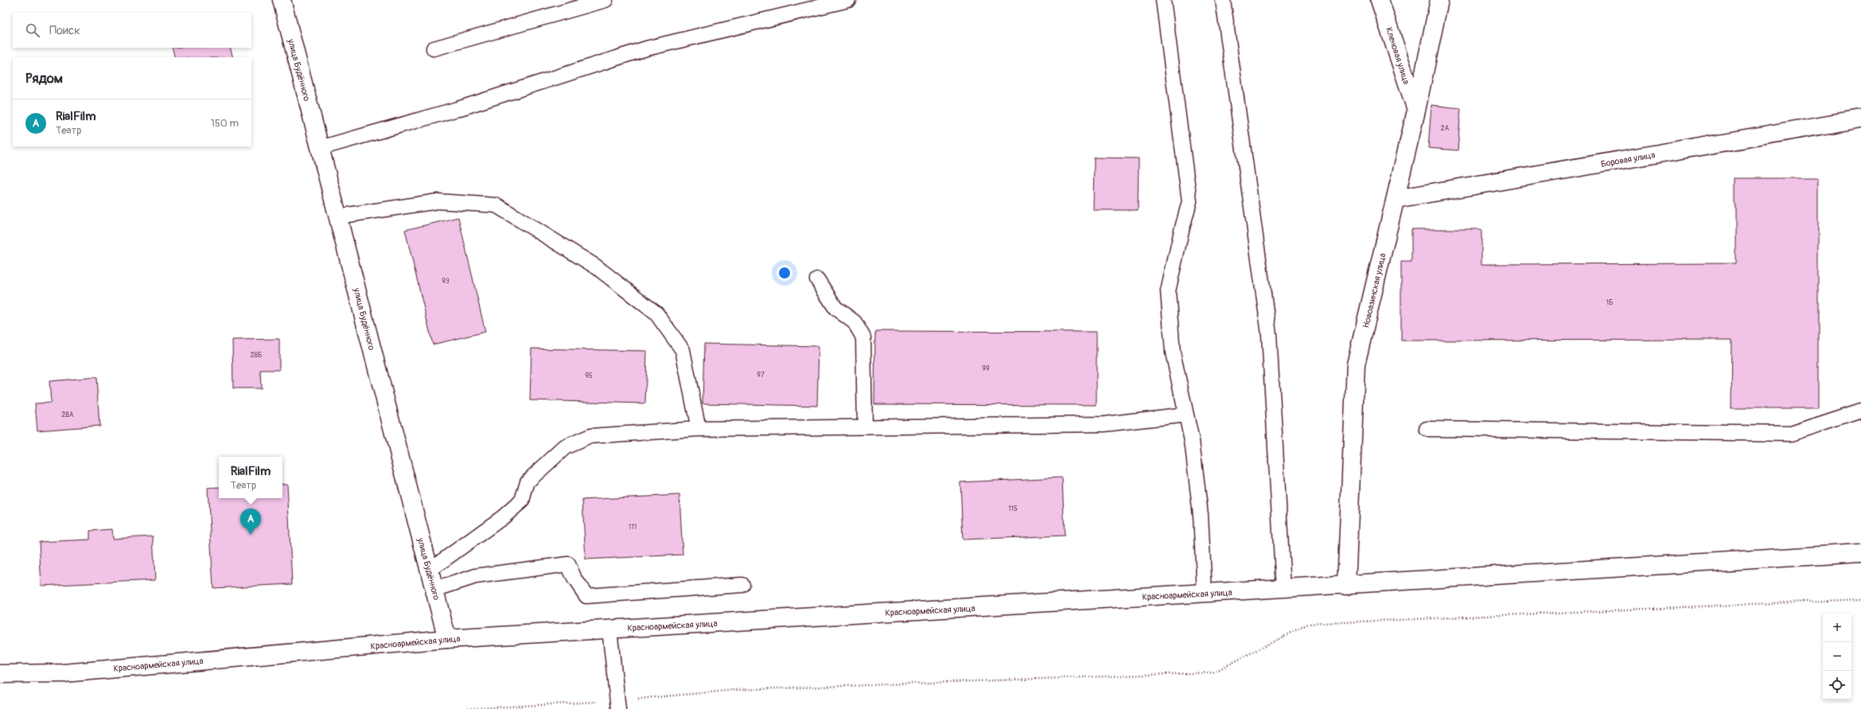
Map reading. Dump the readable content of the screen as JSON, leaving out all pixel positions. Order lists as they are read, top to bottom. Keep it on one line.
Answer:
{"streets":{"street":["Кленовая улица","улица Будённого","Боровая улица","Новоазинская улица","Красноармейская улица"]},"crossings":[["Кленовая улица","Новоазинская улица"],["улица Будённого","Красноармейская улица"],["Боровая улица","Новоазинская улица"],["Новоазинская улица","Красноармейская улица"]],"house_numbers":["2А","93","1Б","28Б","99","97","95","28А","115","111"],"page":{"search":"Поиск","heading":"Рядом","list":[{"mark":"A","name":"RialFilm","note":"Театр","value":"150 m"}],"popup":["RialFilm","Театр"],"pins":"A","map_buttons":["+","−"]}}
